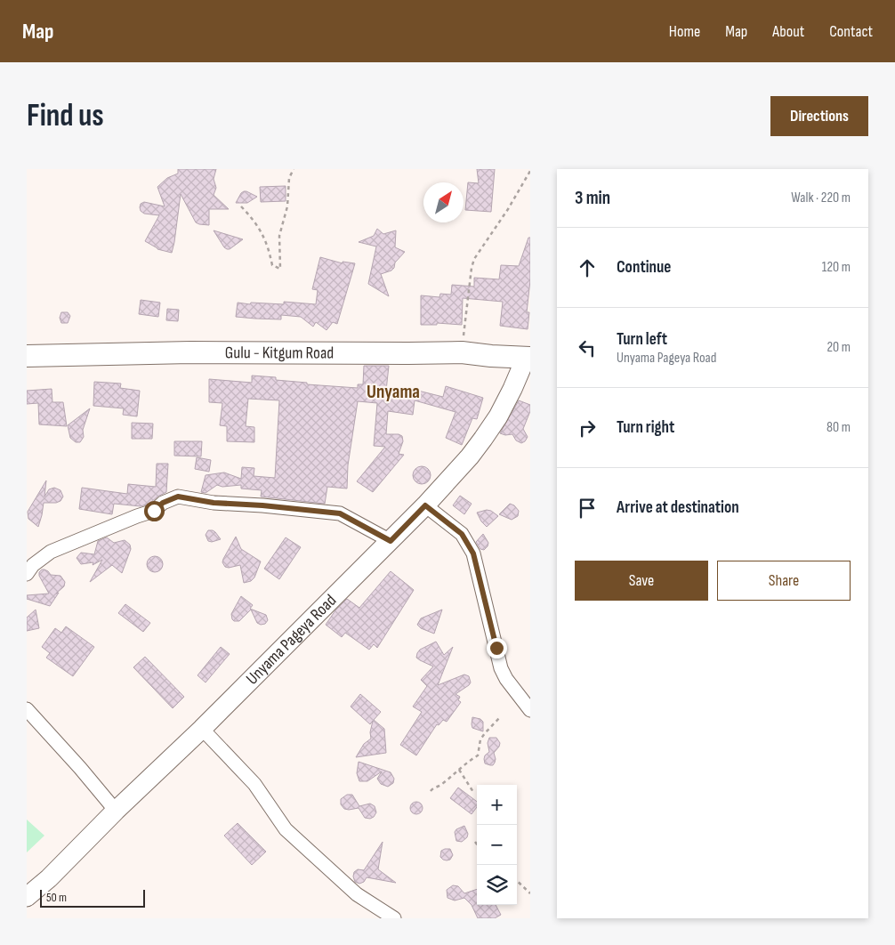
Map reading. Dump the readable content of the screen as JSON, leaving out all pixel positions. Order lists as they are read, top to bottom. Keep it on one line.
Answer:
{"streets":{"main road":["Gulu - Kitgum Road"],"street":["Unyama Pageya Road"]},"crossings":[["Gulu - Kitgum Road","Unyama Pageya Road"]],"districts":["Unyama"],"scale_bar":"50 m","north":"top right","page":{"header":"Map","nav":["Home","Map","About","Contact"],"buttons":["Directions",["Save","Share"]],"title":"Find us","heading":["3 min","Walk · 220 m"],"list":[["Continue","120 m"],["Turn left","Unyama Pageya Road","20 m"],["Turn right","80 m"],"Arrive at destination"],"map_buttons":["+","−"],"scale":"50 m"}}
